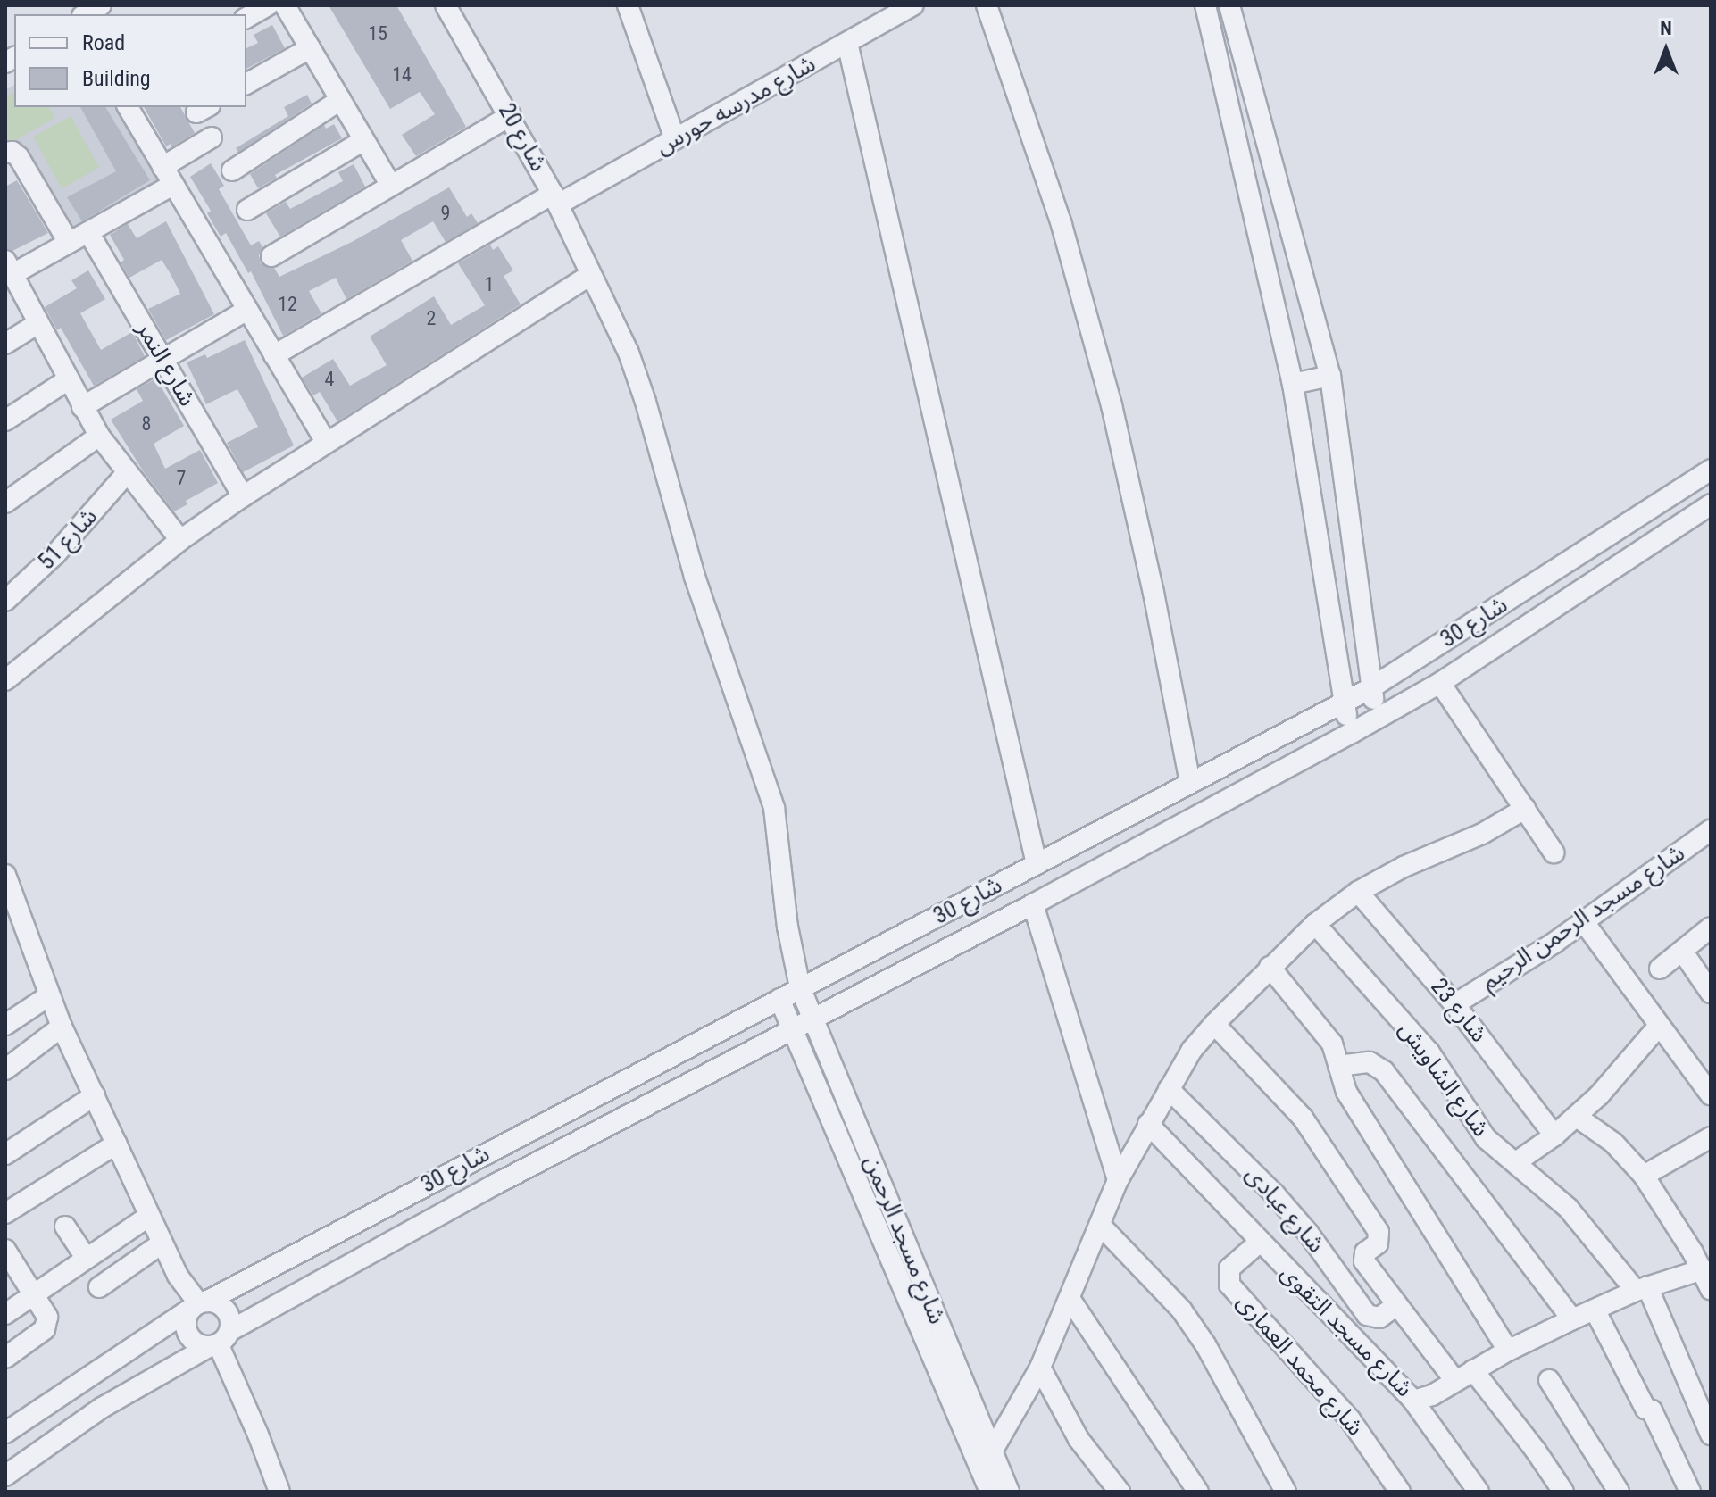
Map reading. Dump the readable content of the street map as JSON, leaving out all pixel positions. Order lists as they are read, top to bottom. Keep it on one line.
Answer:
{"streets":{"street":["شارع مدرسه حورس","شارع 20","شارع النمر","شارع 51","شارع 30","شارع مسجد الرحمن الرحيم","شارع 23","شارع الشاويش","شارع عبادى","شارع مسجد الرحمن","شارع مسجد التقوى","شارع محمد العمارى"]},"crossings":[["شارع مدرسه حورس","شارع 20"],["شارع 20","شارع 30"],["شارع 20","شارع مسجد الرحمن"],["شارع 30","شارع مسجد الرحمن"],["شارع مسجد الرحمن الرحيم","شارع 23"],["شارع الشاويش","شارع مسجد التقوى"],["شارع مسجد التقوى","شارع محمد العمارى"]],"house_numbers":["15","14","9","1","12","2","4","8","7"],"legend":["Road","Building"],"north":"top"}
